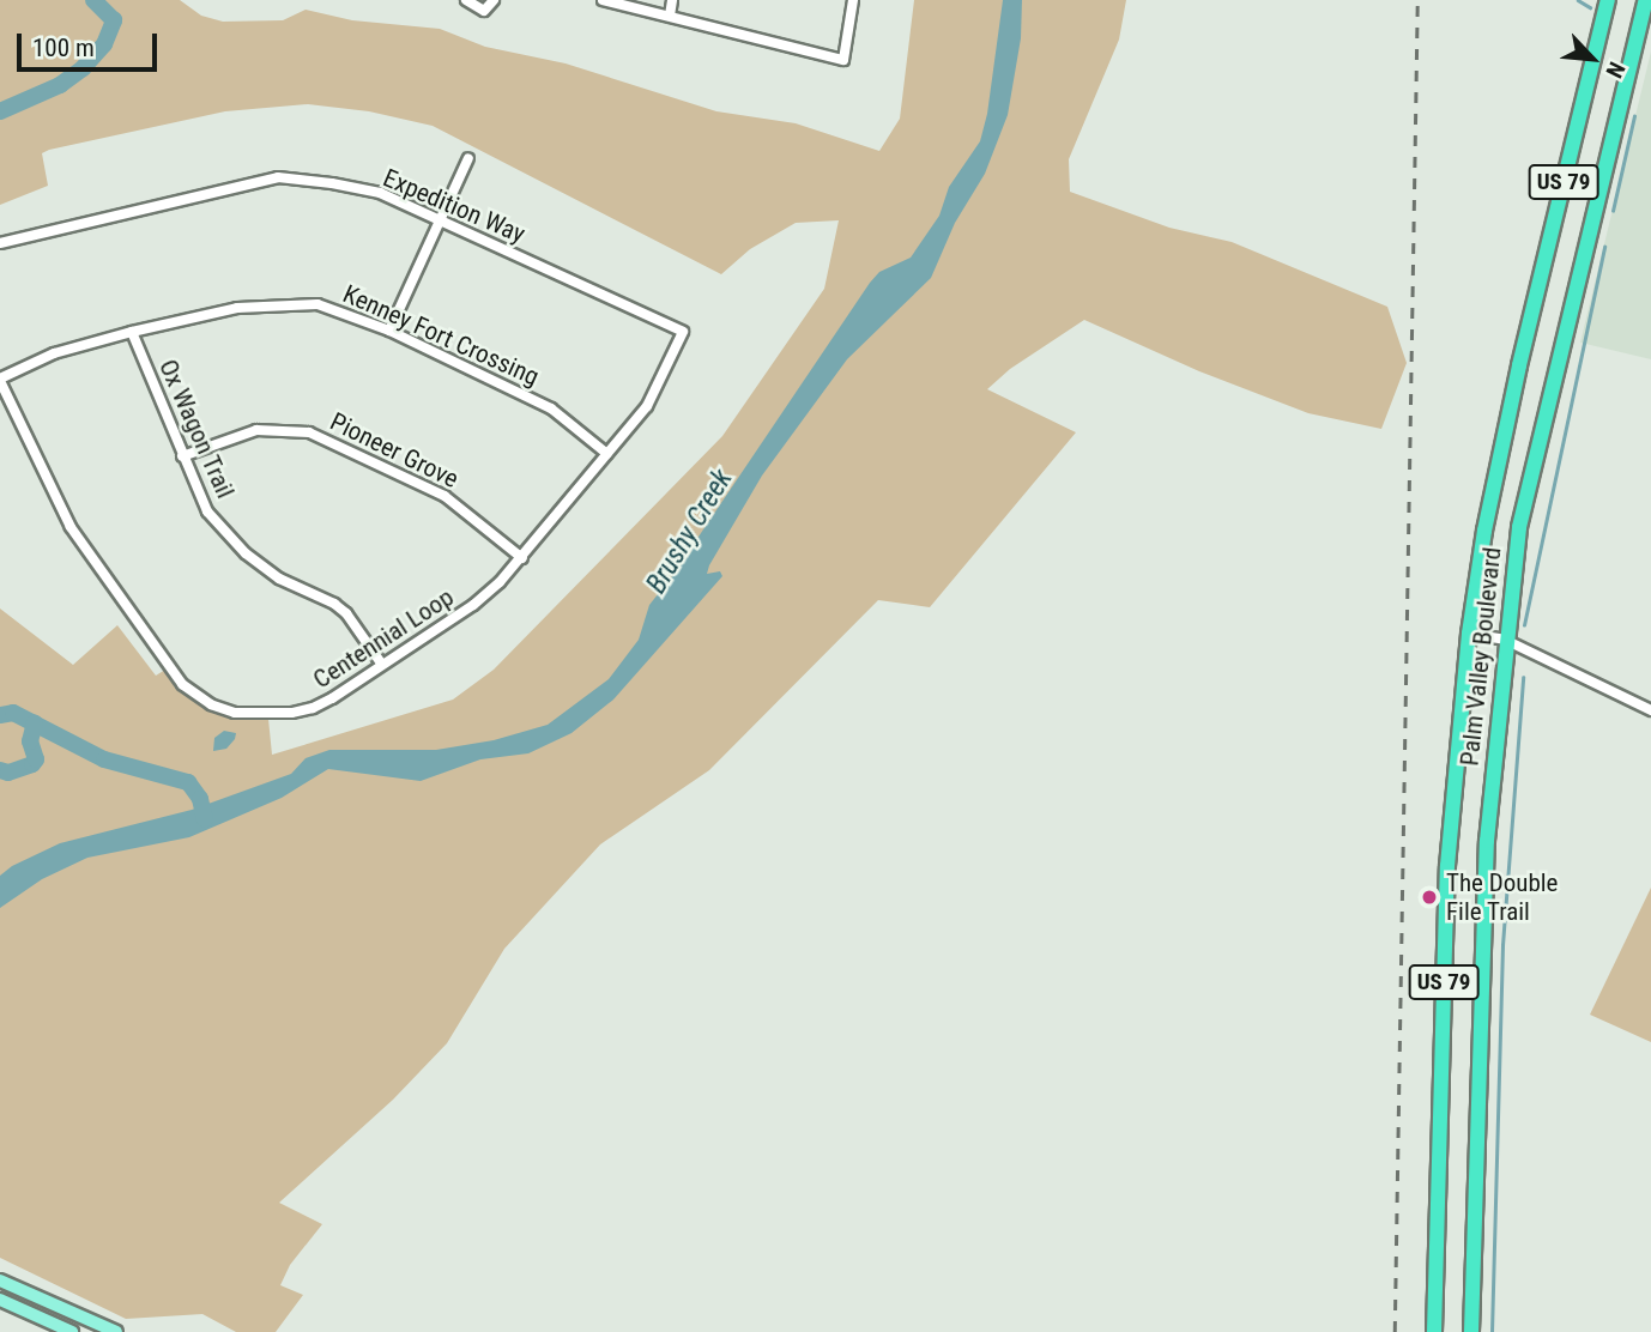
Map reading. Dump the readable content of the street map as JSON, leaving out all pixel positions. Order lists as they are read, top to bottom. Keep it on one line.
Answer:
{"streets":{"highway":["US 79","Palm Valley Boulevard"],"street":["Expedition Way","Kenney Fort Crossing","Ox Wagon Trail","Pioneer Grove","Centennial Loop"]},"crossings":[["Expedition Way","Centennial Loop"],["Kenney Fort Crossing","Ox Wagon Trail"],["Kenney Fort Crossing","Centennial Loop"],["Ox Wagon Trail","Pioneer Grove"],["Ox Wagon Trail","Centennial Loop"],["Pioneer Grove","Centennial Loop"]],"water":["Brushy Creek"],"places":["The Double File Trail"],"scale_bar":"100 m","north":"bottom right"}
